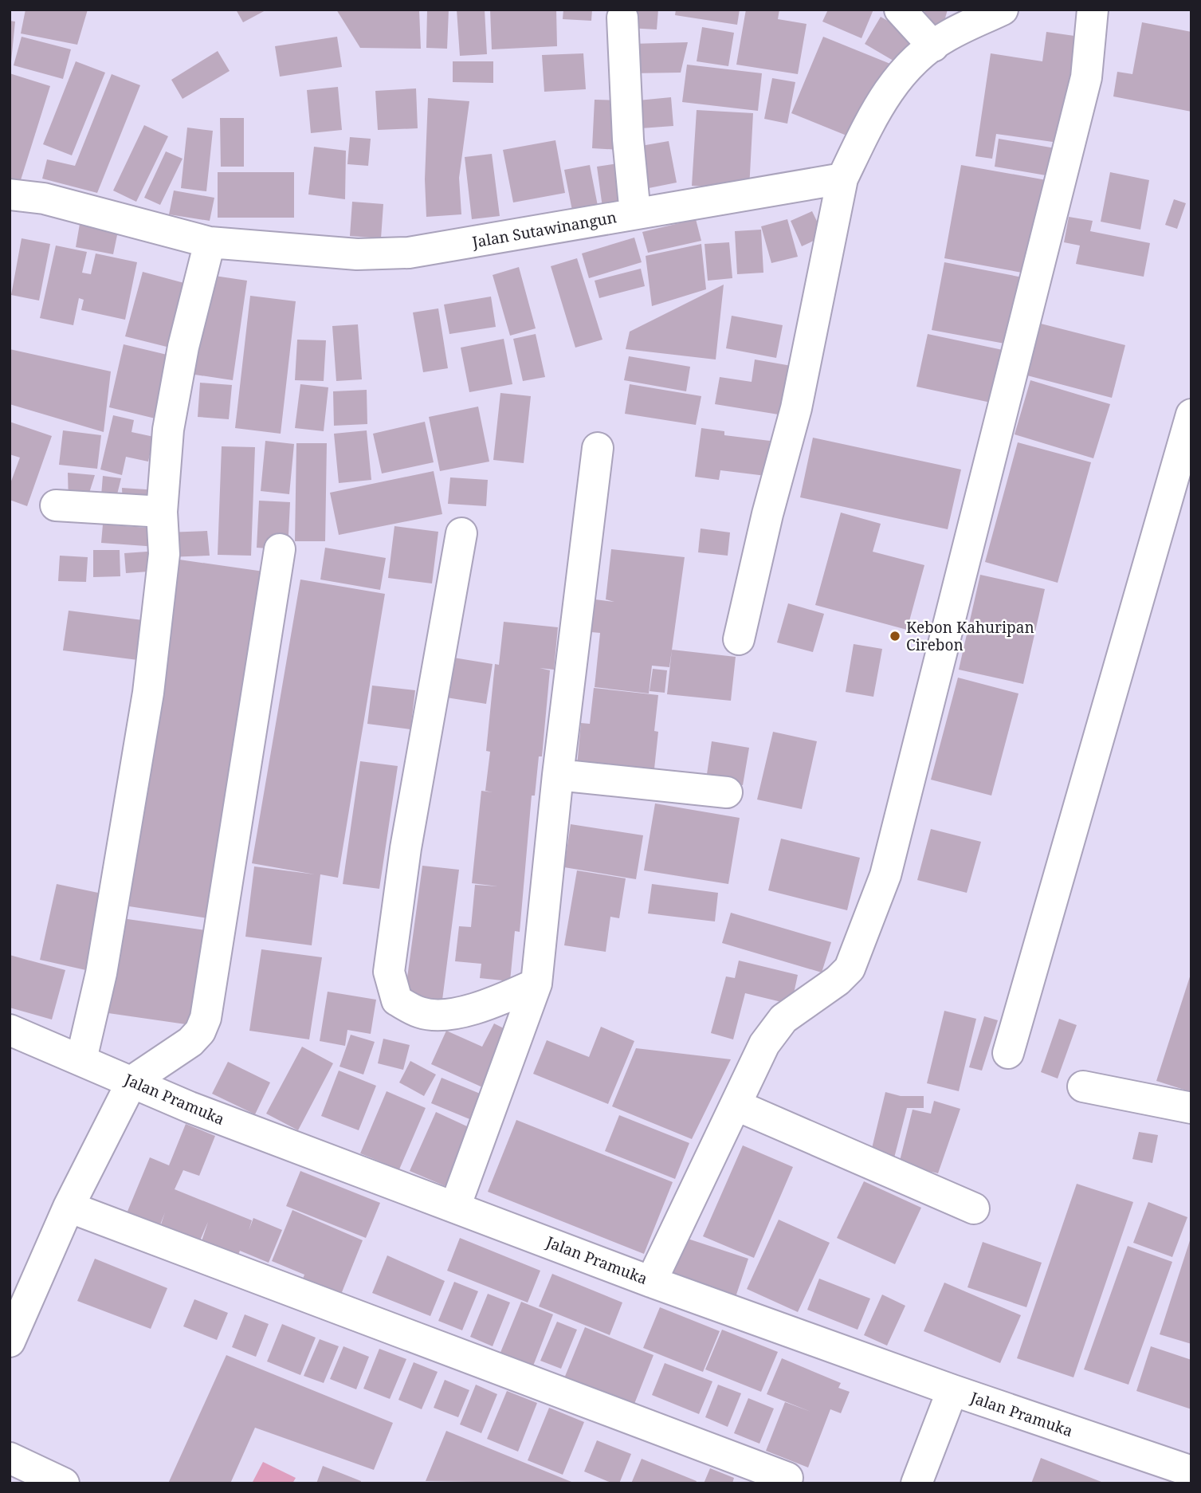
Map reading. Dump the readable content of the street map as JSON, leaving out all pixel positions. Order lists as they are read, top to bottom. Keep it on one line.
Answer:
{"streets":{"street":["Jalan Sutawinangun","Jalan Pramuka"]},"places":["Kebon Kahuripan Cirebon"]}
